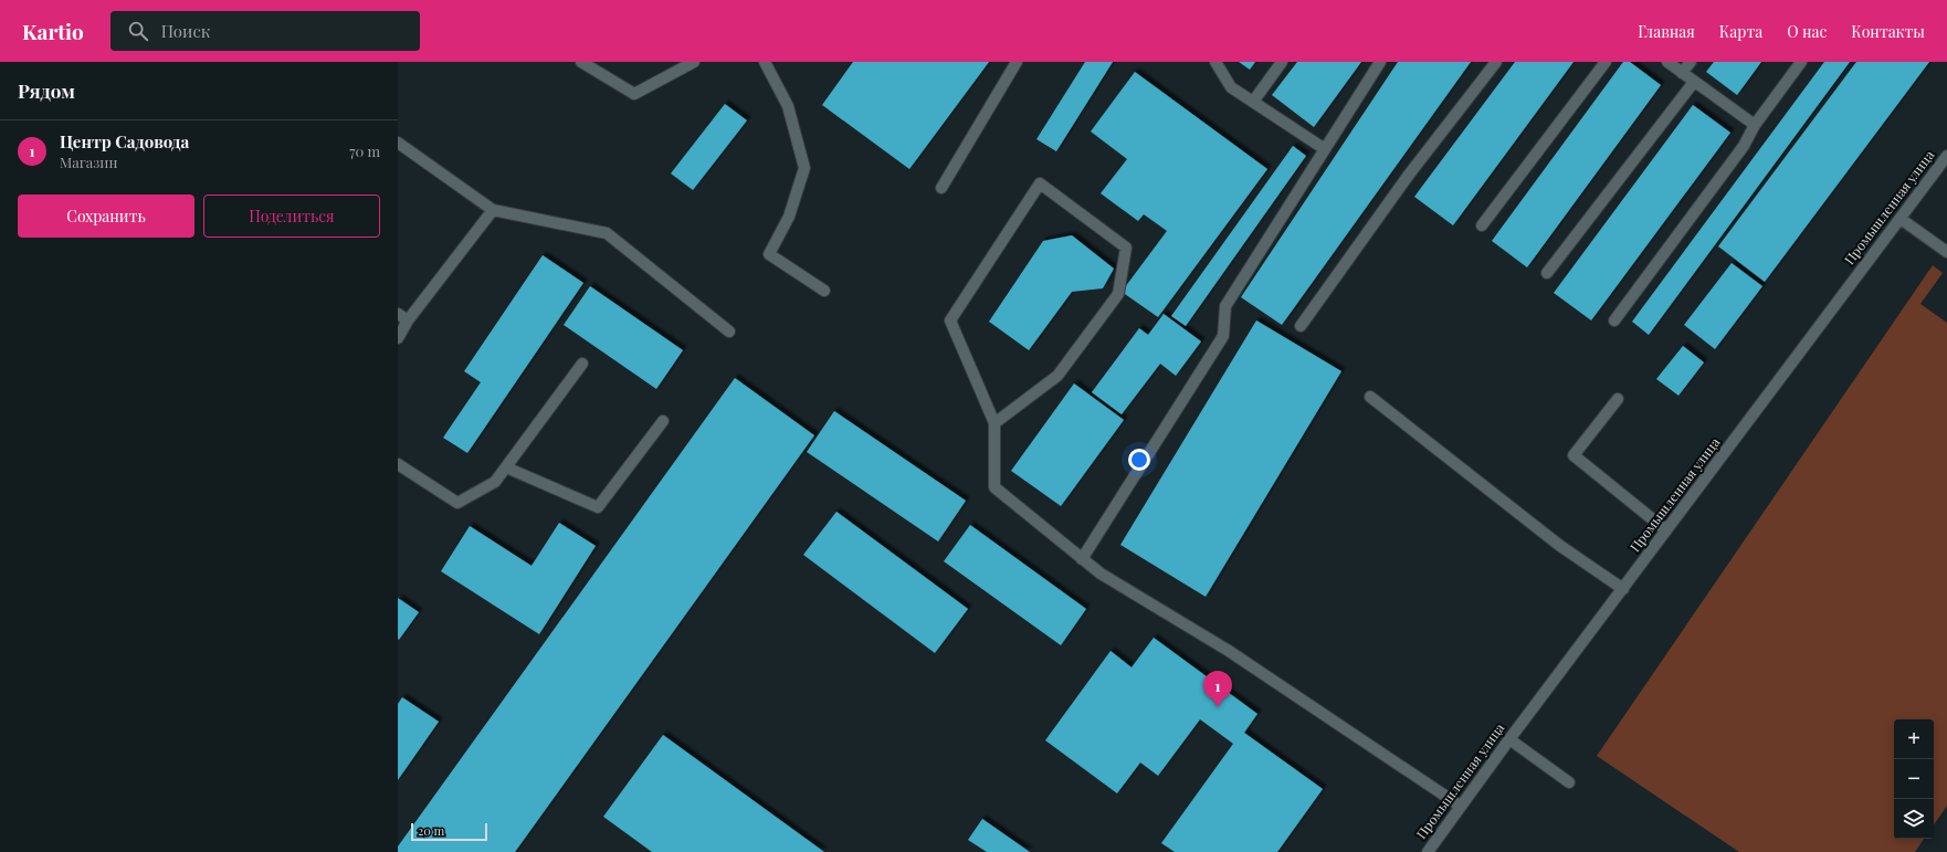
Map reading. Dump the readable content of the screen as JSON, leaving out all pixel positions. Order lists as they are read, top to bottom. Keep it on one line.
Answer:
{"streets":{"street":["Промышленная улица"]},"scale_bar":"20 m","page":{"header":"Kartio","search":"Поиск","nav":["Главная","Карта","О нас","Контакты"],"heading":"Рядом","list":[{"mark":"1","name":"Центр Садовода","note":"Магазин","value":"70 m"}],"buttons":["Сохранить","Поделиться"],"pins":"1","map_buttons":["+","−"],"scale":"20 m"}}
